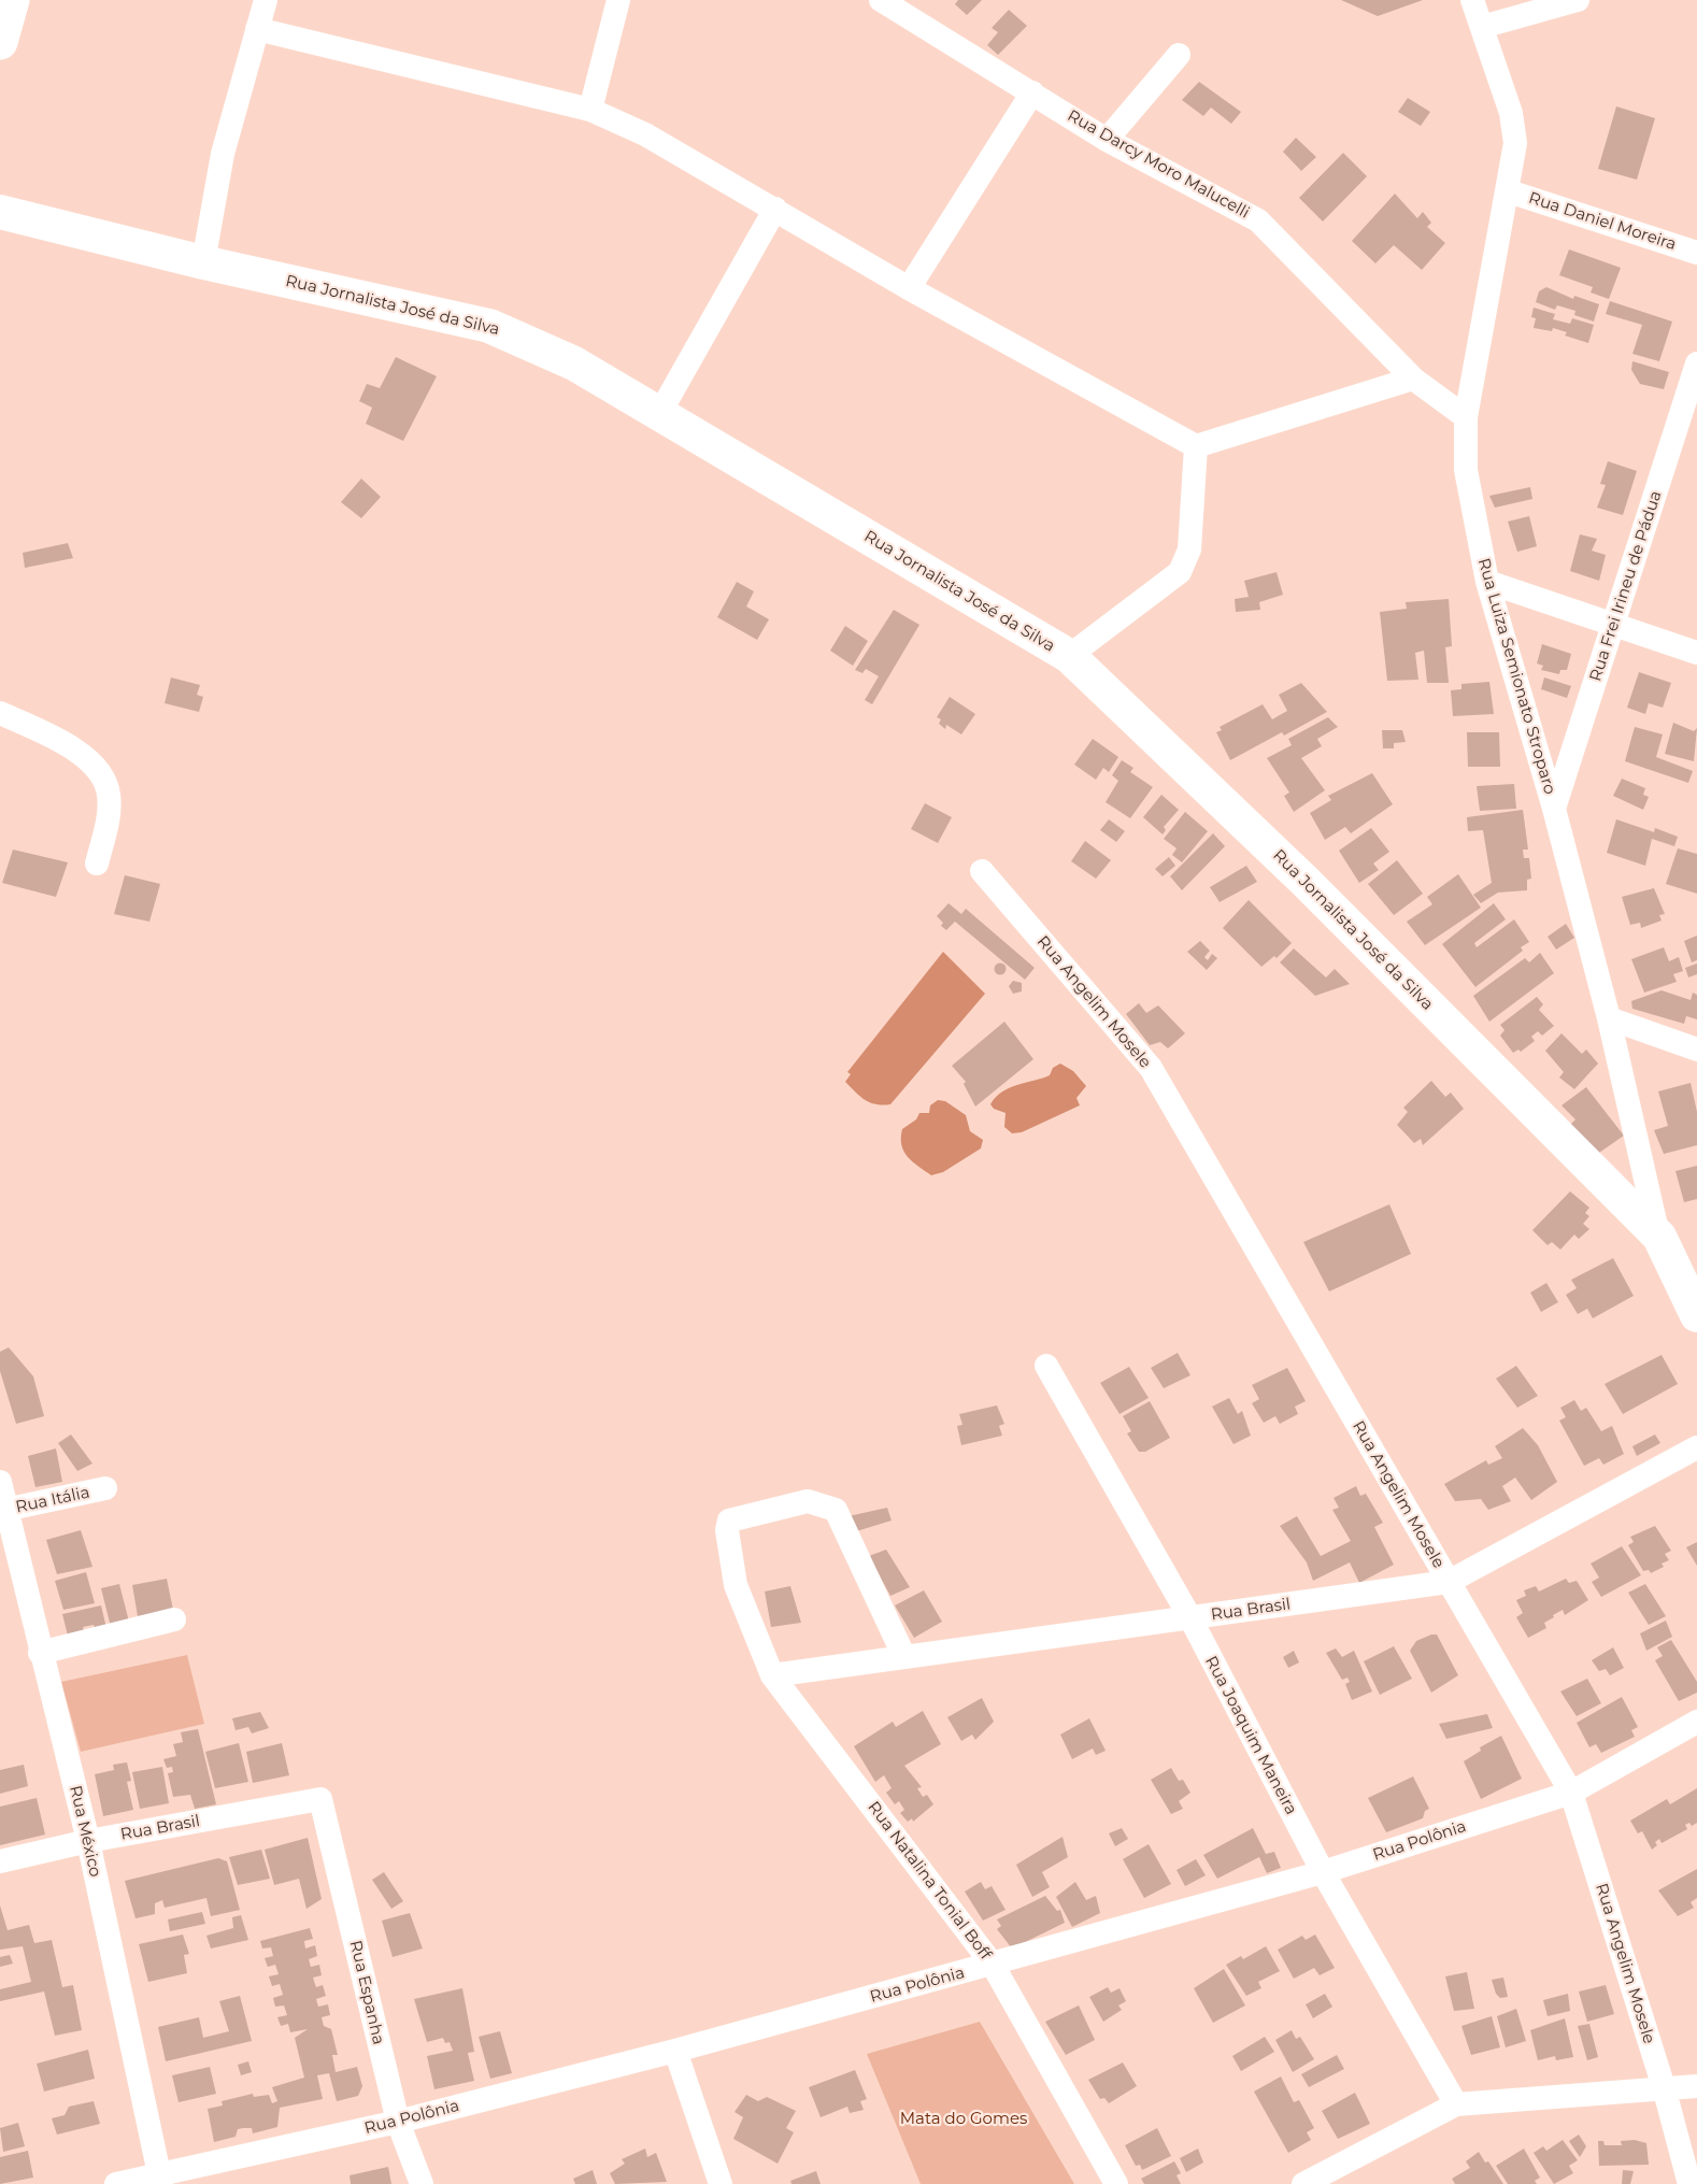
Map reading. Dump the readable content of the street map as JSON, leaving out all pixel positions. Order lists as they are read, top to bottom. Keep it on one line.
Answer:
{"streets":{"main road":["Rua Jornalista José da Silva"],"street":["Rua Darcy Moro Malucelli","Rua Daniel Moreira","Rua Frei Irineu de Pádua","Rua Luiza Semionato Stroparo","Rua Angelim Mosele","Rua Itália","Rua Brasil","Rua Joaquim Maneira","Rua México","Rua Polônia","Rua Natalina Tonial Boff","Rua Espanha"]},"crossings":[["Rua Darcy Moro Malucelli","Rua Luiza Semionato Stroparo"],["Rua Daniel Moreira","Rua Luiza Semionato Stroparo"],["Rua Jornalista José da Silva","Rua Luiza Semionato Stroparo"],["Rua Frei Irineu de Pádua","Rua Luiza Semionato Stroparo"],["Rua Angelim Mosele","Rua Brasil"],["Rua Angelim Mosele","Rua Polônia"],["Rua Itália","Rua México"],["Rua Brasil","Rua Joaquim Maneira"],["Rua Brasil","Rua México"],["Rua Brasil","Rua Natalina Tonial Boff"],["Rua Brasil","Rua Espanha"],["Rua Joaquim Maneira","Rua Polônia"],["Rua México","Rua Polônia"],["Rua Polônia","Rua Natalina Tonial Boff"],["Rua Polônia","Rua Espanha"]],"parks":["Mata do Gomes"]}
